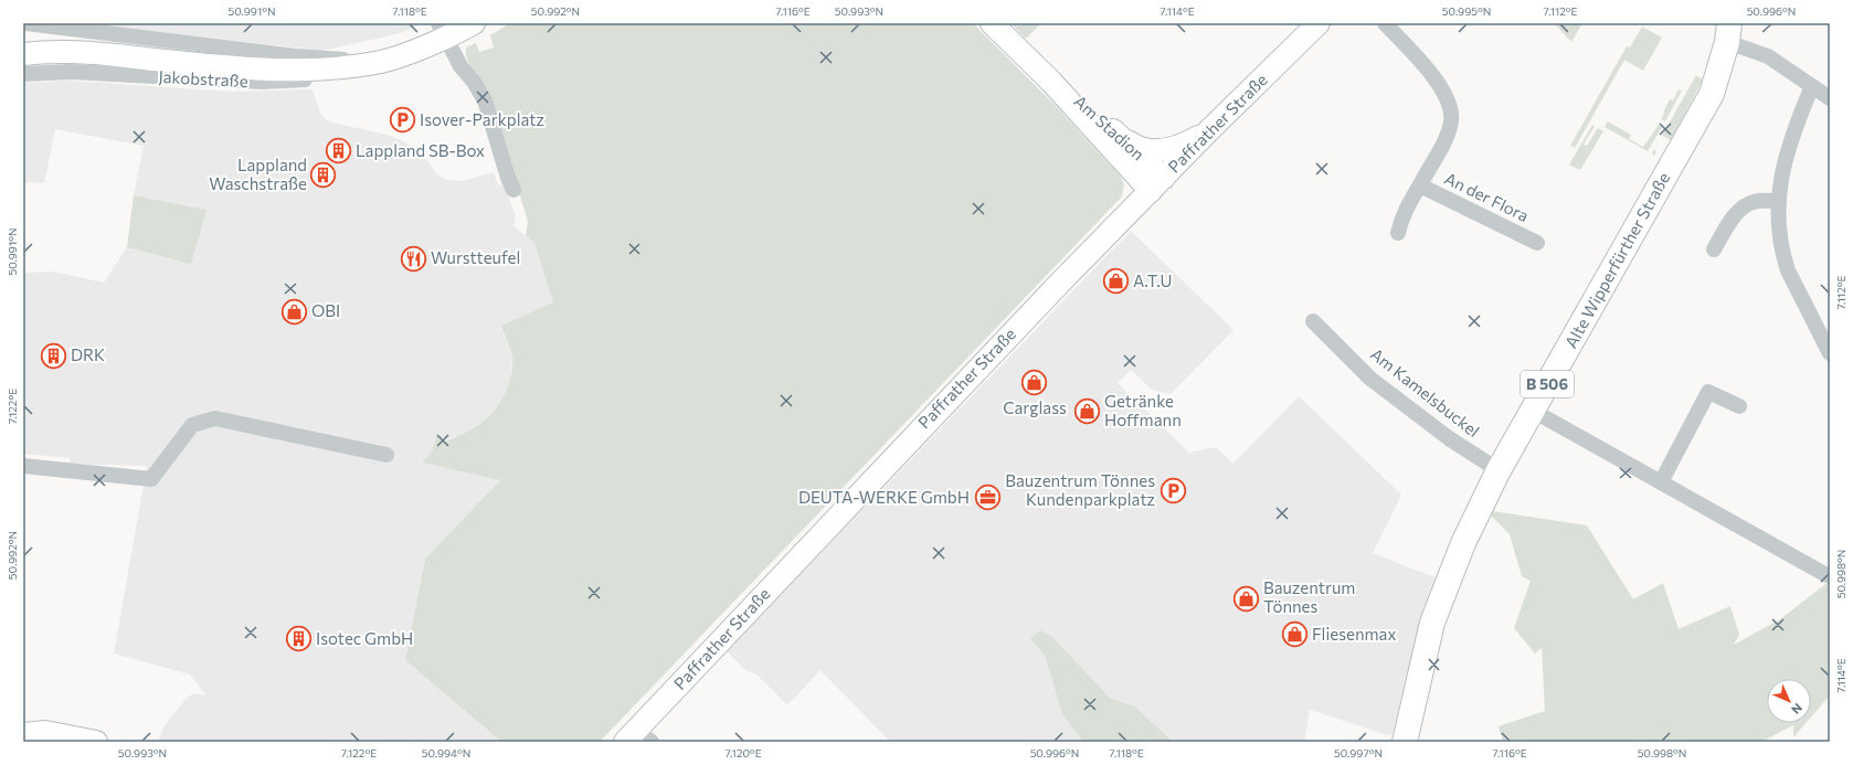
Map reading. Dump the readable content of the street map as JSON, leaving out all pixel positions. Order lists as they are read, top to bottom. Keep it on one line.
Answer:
{"streets":{"main road":["Jakobstraße","Paffrather Straße","Am Stadion","Alte Wipperfürther Straße","B 506"],"street":["An der Flora","Am Kamelsbuckel"]},"crossings":[["Paffrather Straße","Am Stadion"],["Alte Wipperfürther Straße","Am Kamelsbuckel"]],"places":{"parking":["Isover-Parkplatz","Bauzentrum Tönnes Kundenparkplatz"],"building":["Lappland SB-Box","Lappland Waschstraße","DRK","Isotec GmbH"],"restaurant":["Wurstteufel"],"shop":["A.T.U","OBI","Carglass","Getränke Hoffmann","Bauzentrum Tönnes","Fliesenmax"],"office":["DEUTA-WERKE GmbH"]},"north":"bottom right","coordinates":["50.991°N","7.118°E","50.992°N","7.116°E","50.993°N","7.114°E","50.995°N","7.112°E","50.996°N","7.122°E","50.998°N","50.994°N","7.120°E","50.997°N"]}
